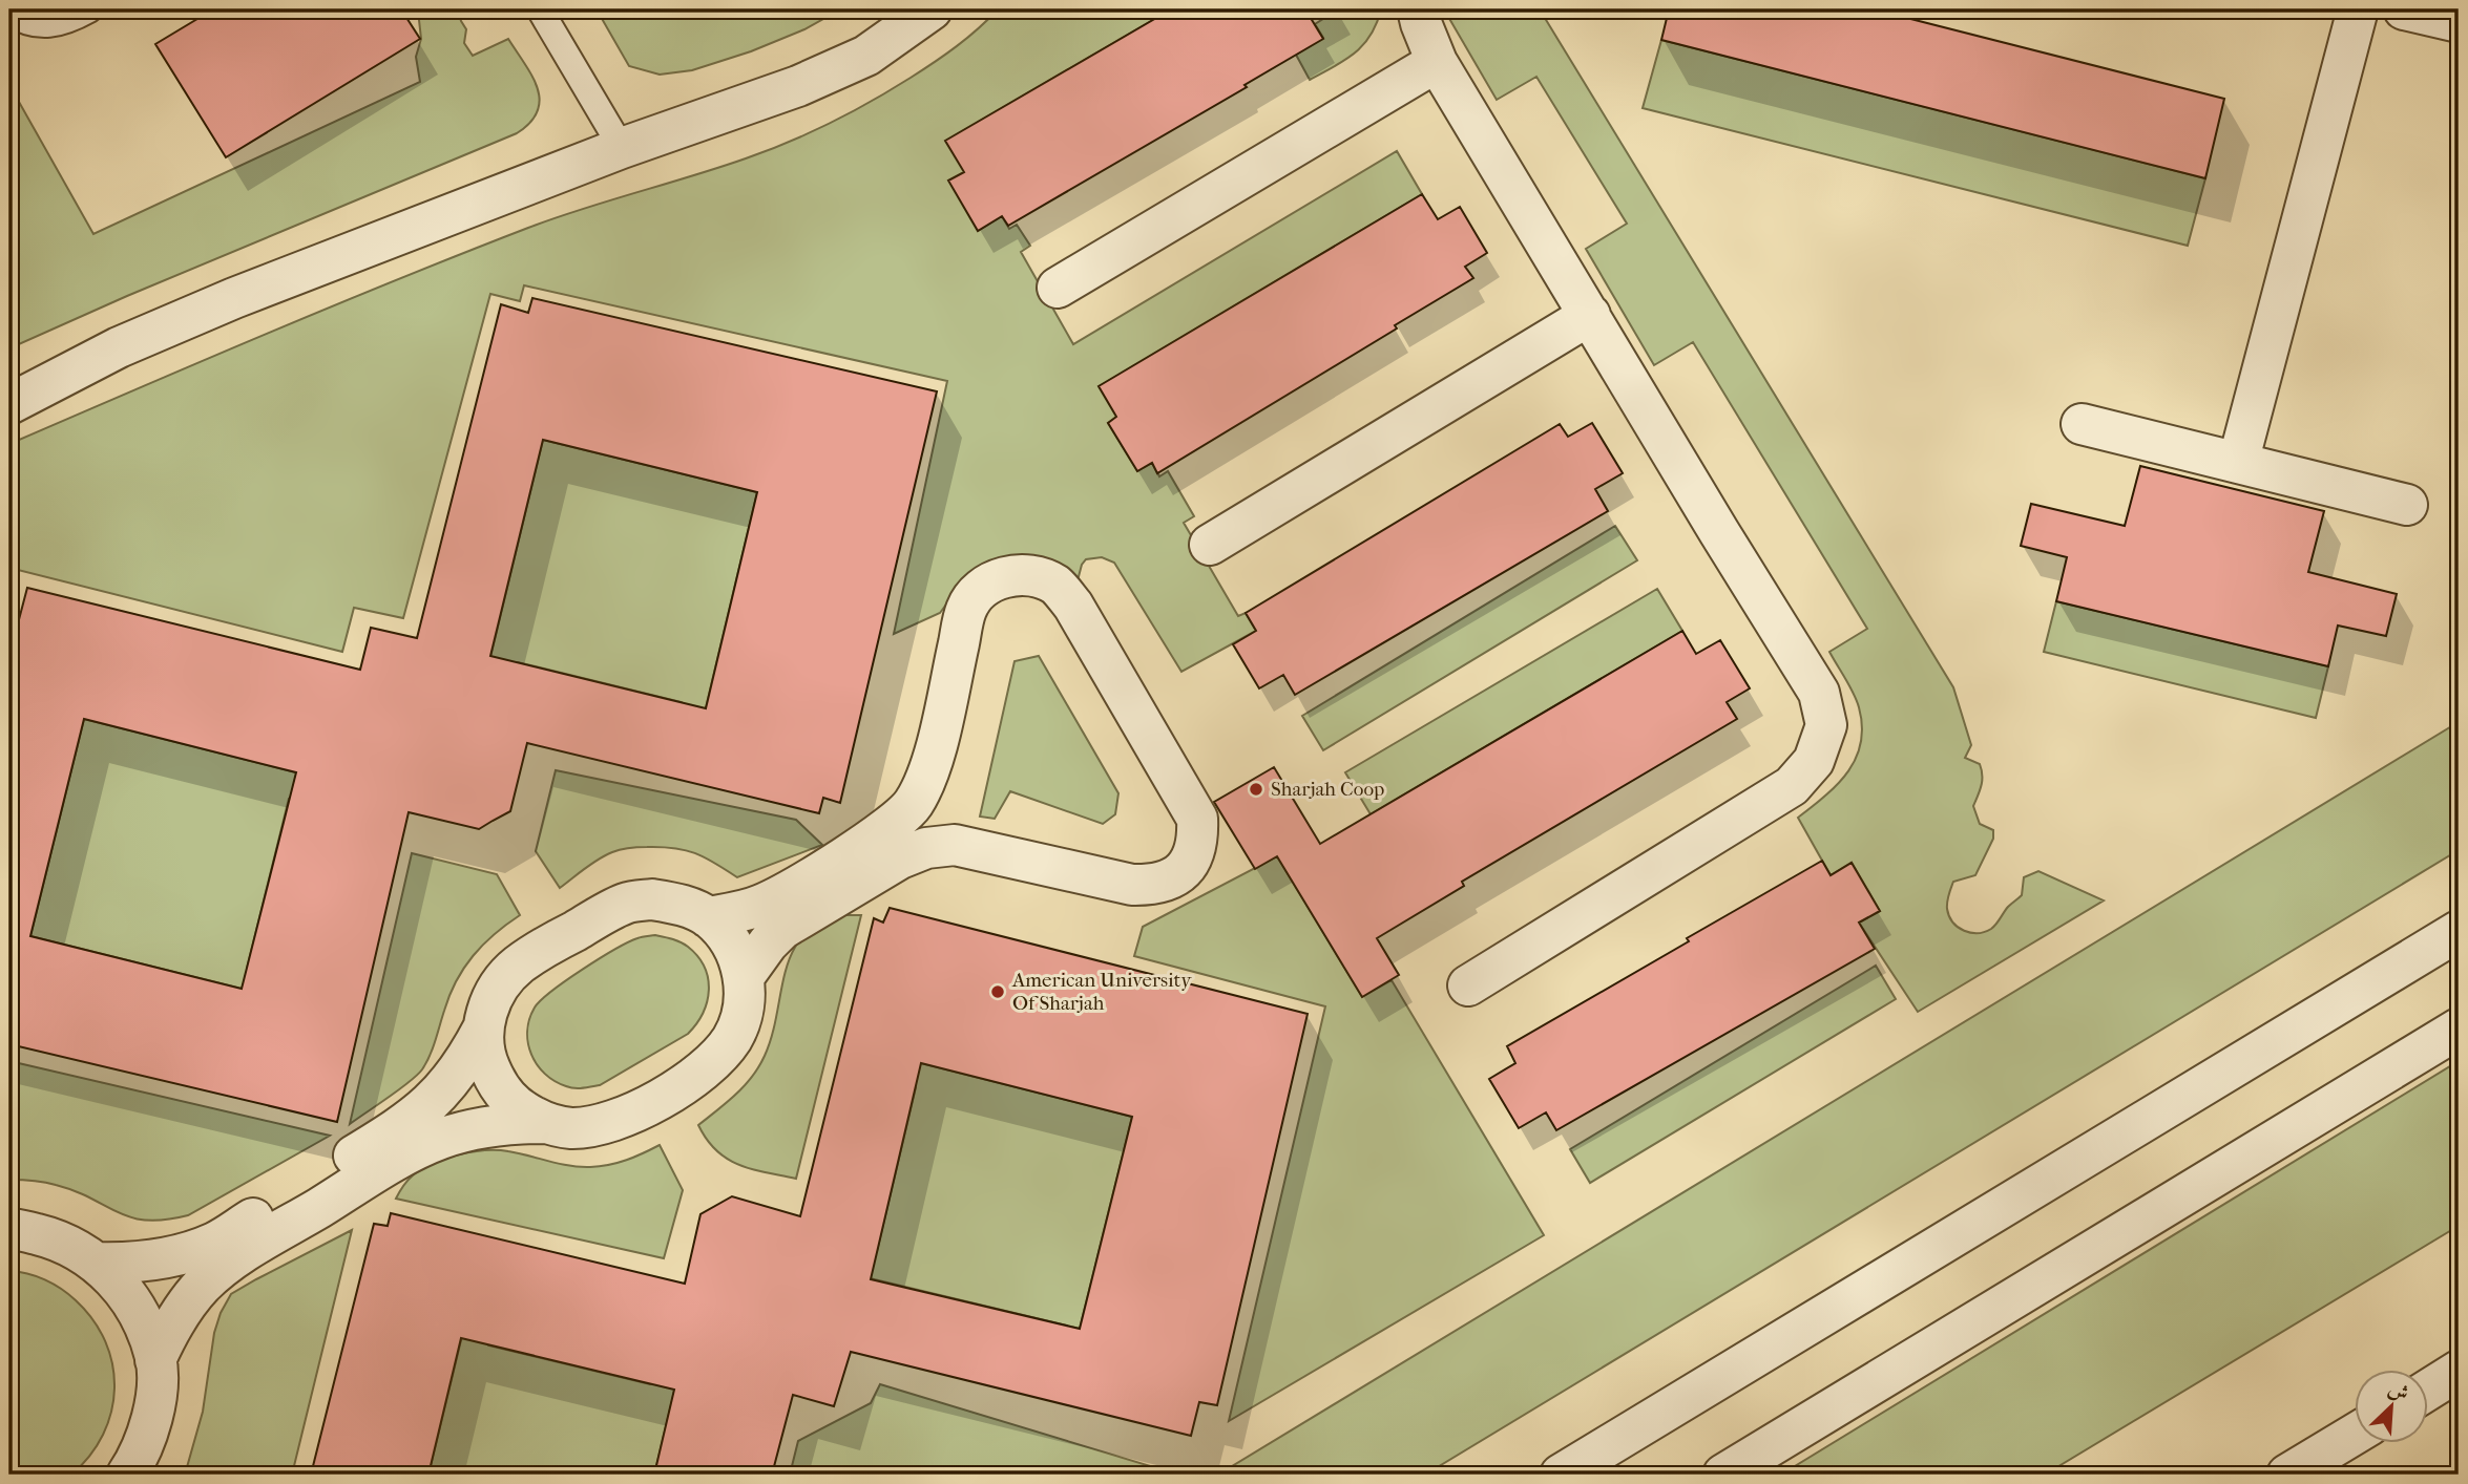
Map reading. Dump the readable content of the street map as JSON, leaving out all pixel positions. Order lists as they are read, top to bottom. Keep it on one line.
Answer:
{"places":["Sharjah Coop","American University Of Sharjah"],"north":"top right"}
